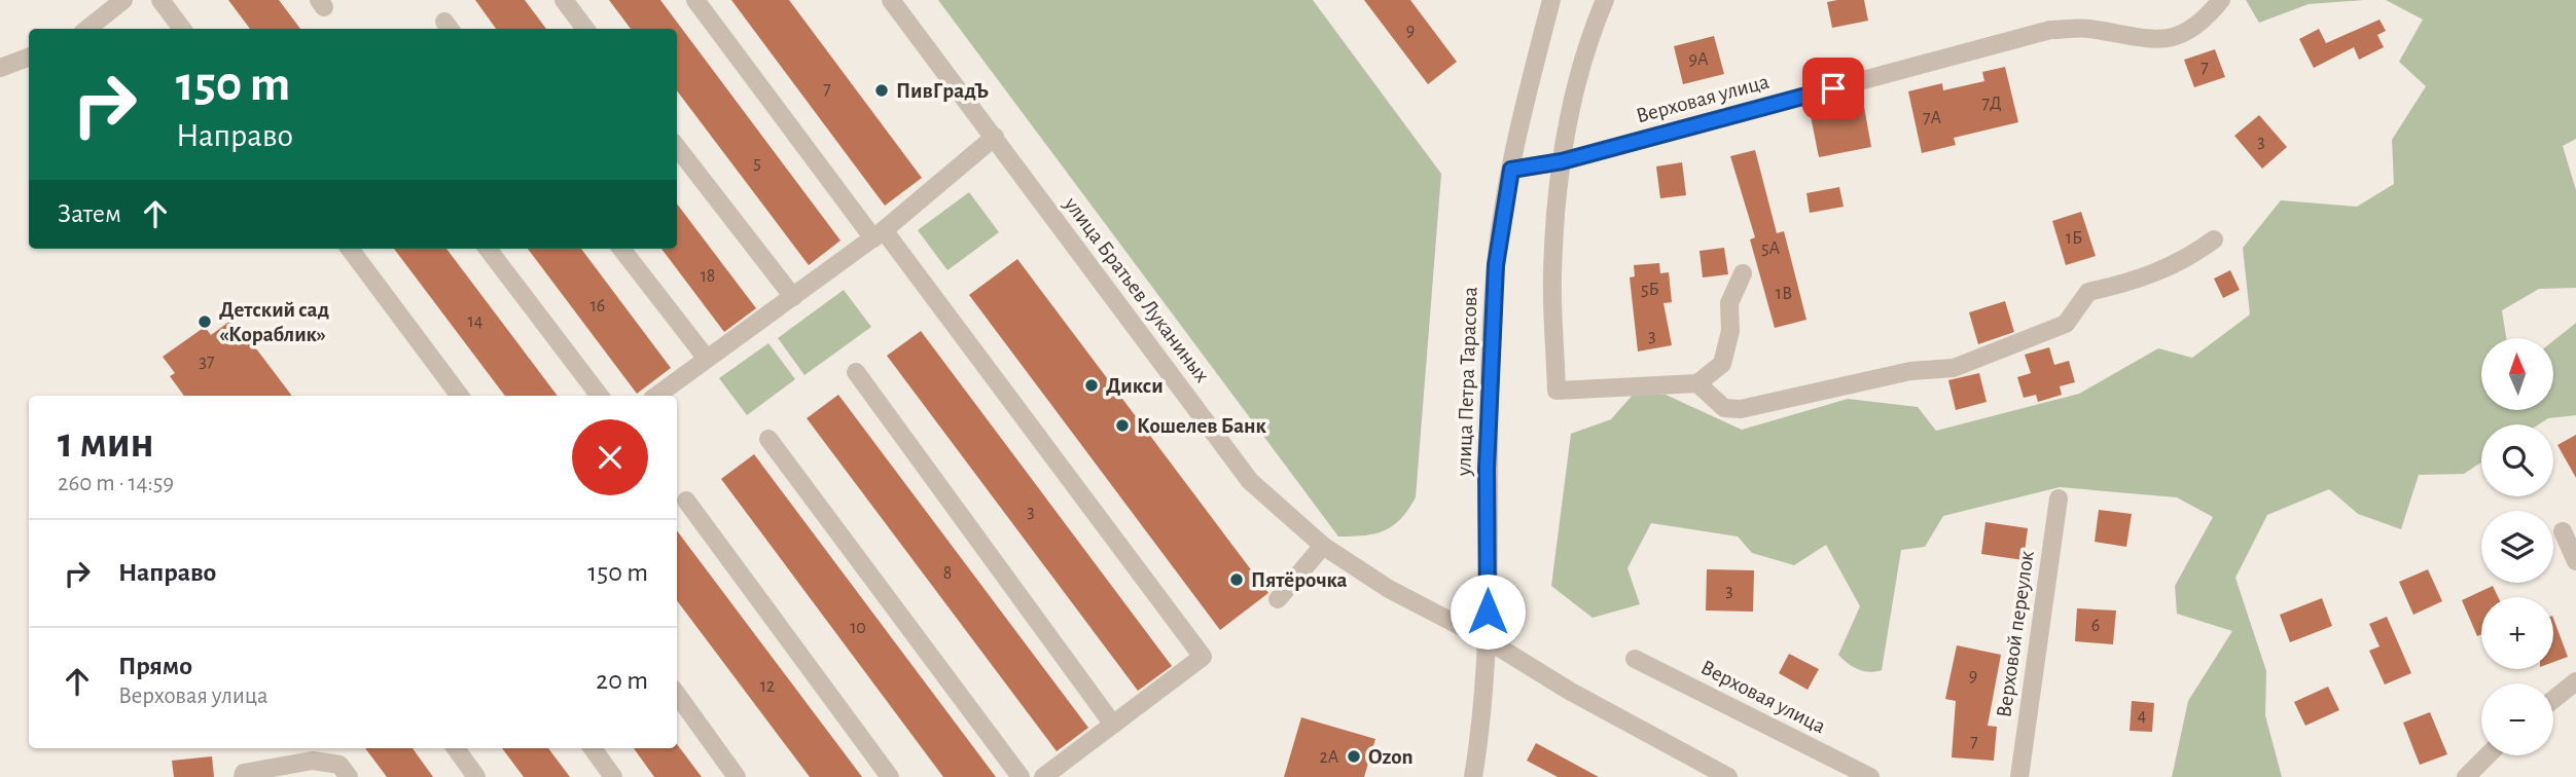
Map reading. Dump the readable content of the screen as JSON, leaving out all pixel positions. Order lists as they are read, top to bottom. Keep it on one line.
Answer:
{"streets":{"street":["Верховая улица","улица Братьев Луканиных","улица Петра Тарасова","Верховой переулок"]},"crossings":[["Верховая улица","улица Петра Тарасова"],["улица Братьев Луканиных","улица Петра Тарасова"]],"places":["ПивГрадЪ","Детский сад «Кораблик»","Дикси","Кошелев Банк","Пятёрочка","Ozon"],"house_numbers":["9","9А","7","7","7Д","7А","3","5","1Б","5А","18","5Б","1В","16","14","3","37","3","8","3","6","10","9","12","4","7","2А"],"north":"top","page":{"turn":["150 m","Направо"],"then":"Затем","map_buttons":["+","−"],"heading":["1 мин","260 m · 14:59"],"list":[{"name":"Направо","value":"150 m"},{"name":"Прямо","note":"Верховая улица","value":"20 m"}]}}
